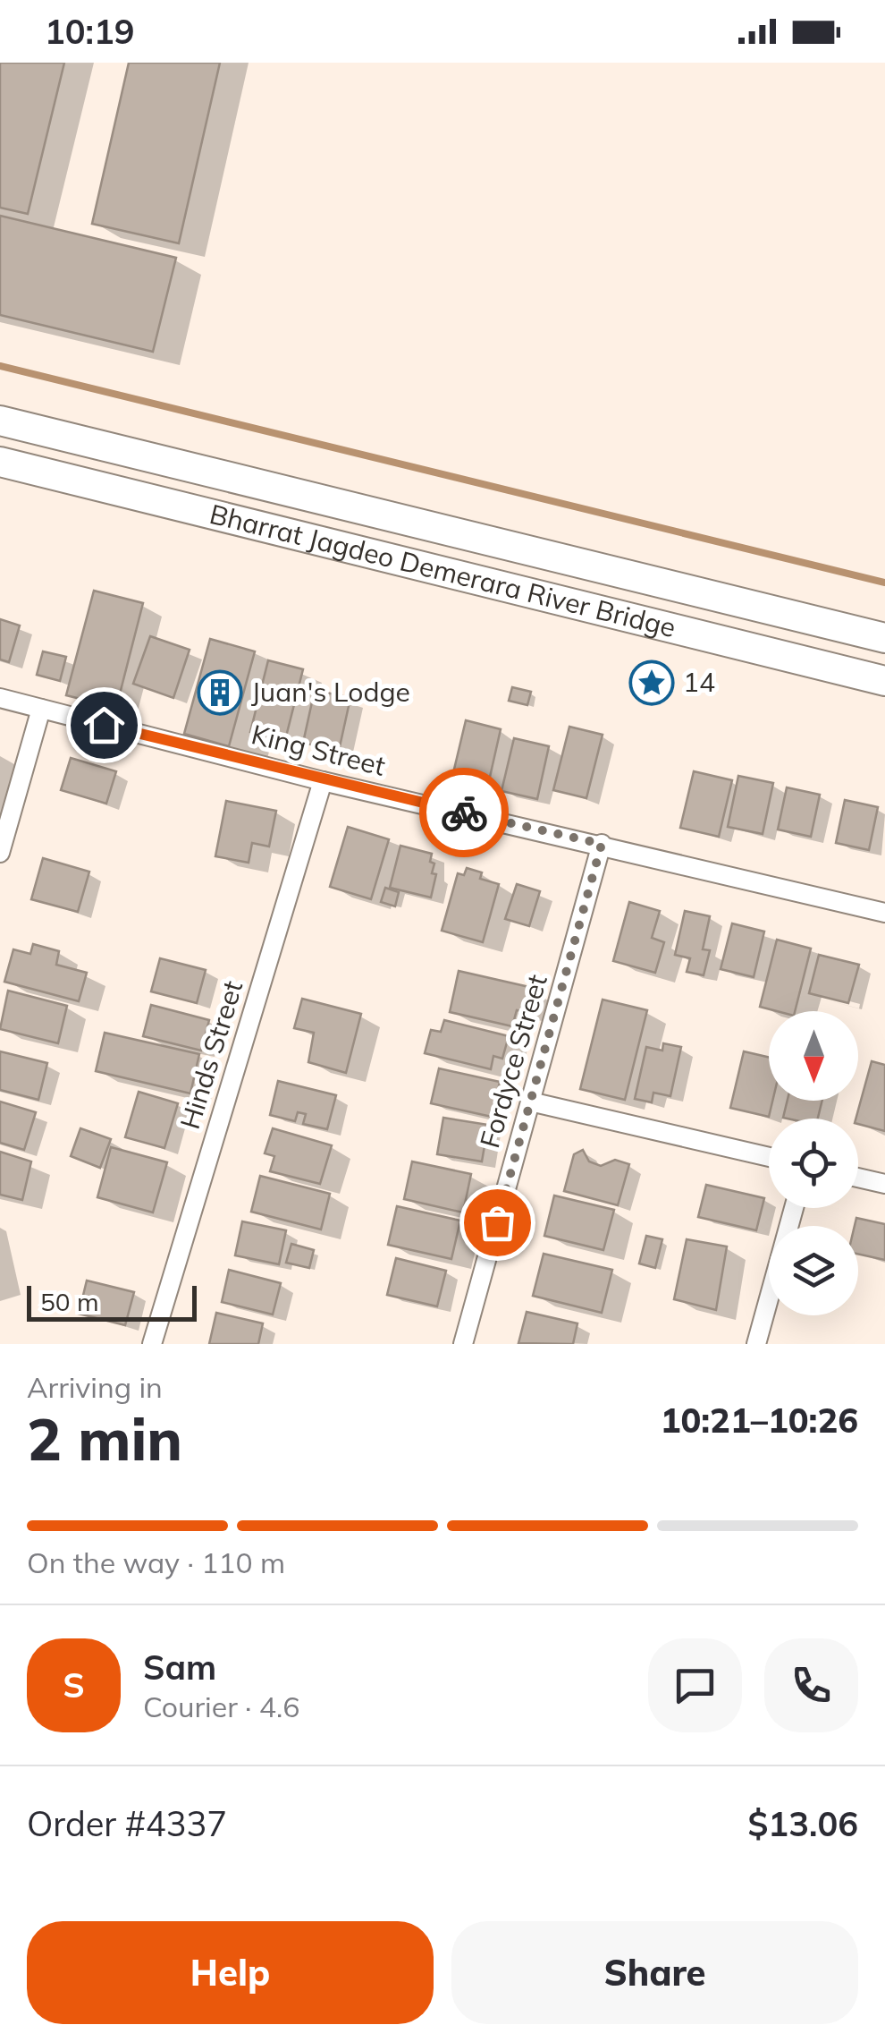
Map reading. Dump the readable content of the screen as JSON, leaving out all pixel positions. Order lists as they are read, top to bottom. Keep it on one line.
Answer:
{"streets":{"main road":["Bharrat Jagdeo Demerara River Bridge"],"street":["King Street","Hinds Street","Fordyce Street"]},"crossings":[["King Street","Hinds Street"],["King Street","Fordyce Street"]],"places":{"place":["14"],"building":["Juan's Lodge"]},"scale_bar":"50 m","north":"bottom","page":{"status":"10:19","scale":"50 m","heading":["2 min","Arriving in","10:21–10:26"],"panel":["Sam","Courier · 4.6","Order #4337","$13.06"],"bar":"On the way · 110 m","round":"S","buttons":["Help","Share"]}}
